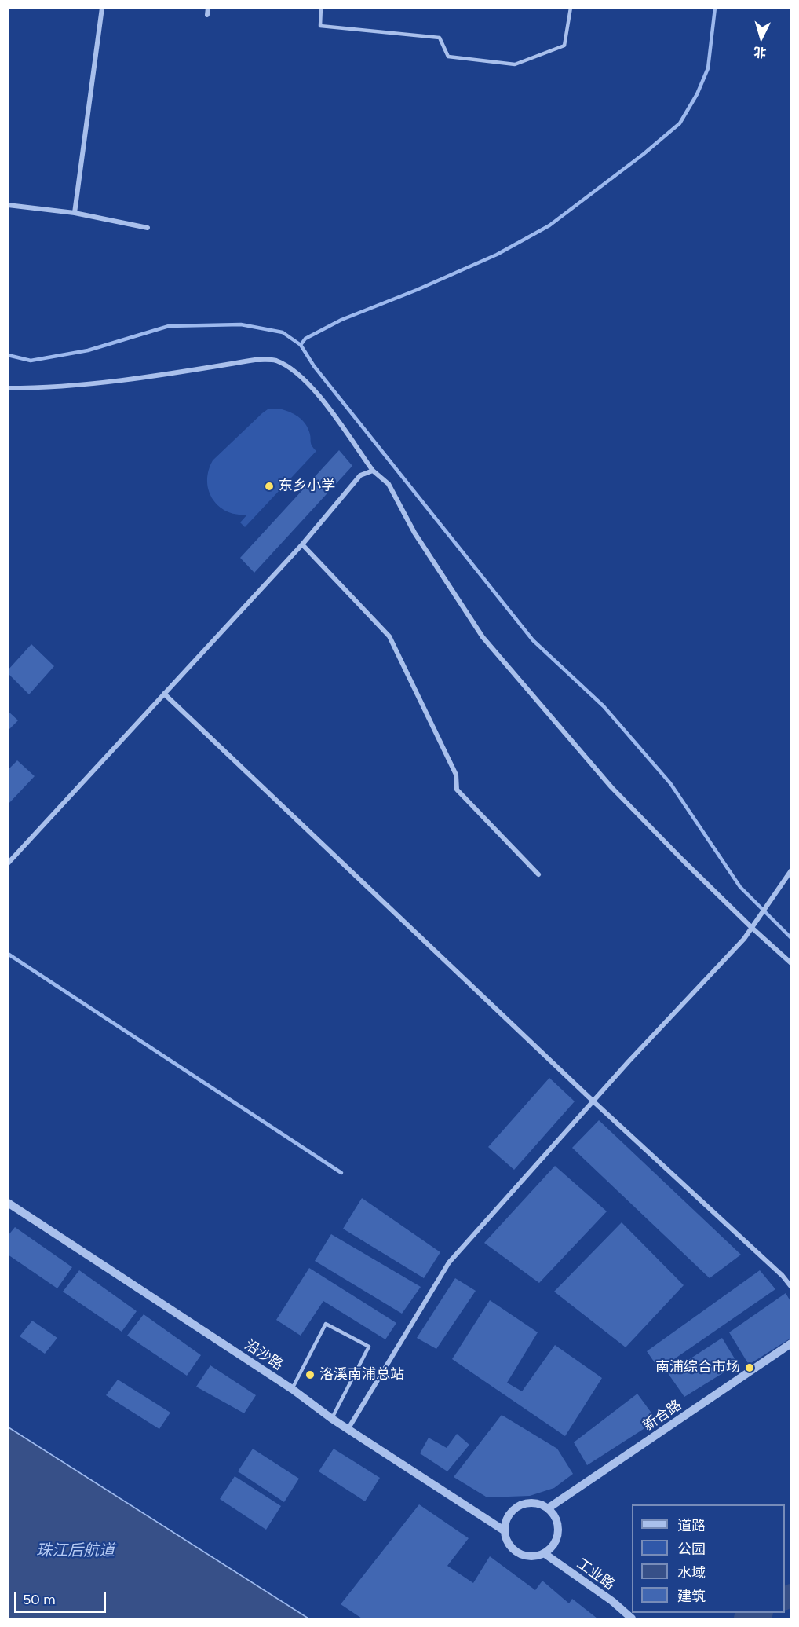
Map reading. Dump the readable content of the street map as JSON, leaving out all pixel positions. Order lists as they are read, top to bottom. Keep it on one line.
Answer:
{"streets":{"street":["沿沙路","新合路","工业路"]},"crossings":[["沿沙路","新合路"],["沿沙路","工业路"],["新合路","工业路"]],"water":["珠江后航道"],"places":["东乡小学","南浦综合市场","洛溪南浦总站"],"legend":["道路","公园","水域","建筑"],"scale_bar":"50 m","north":"bottom"}
